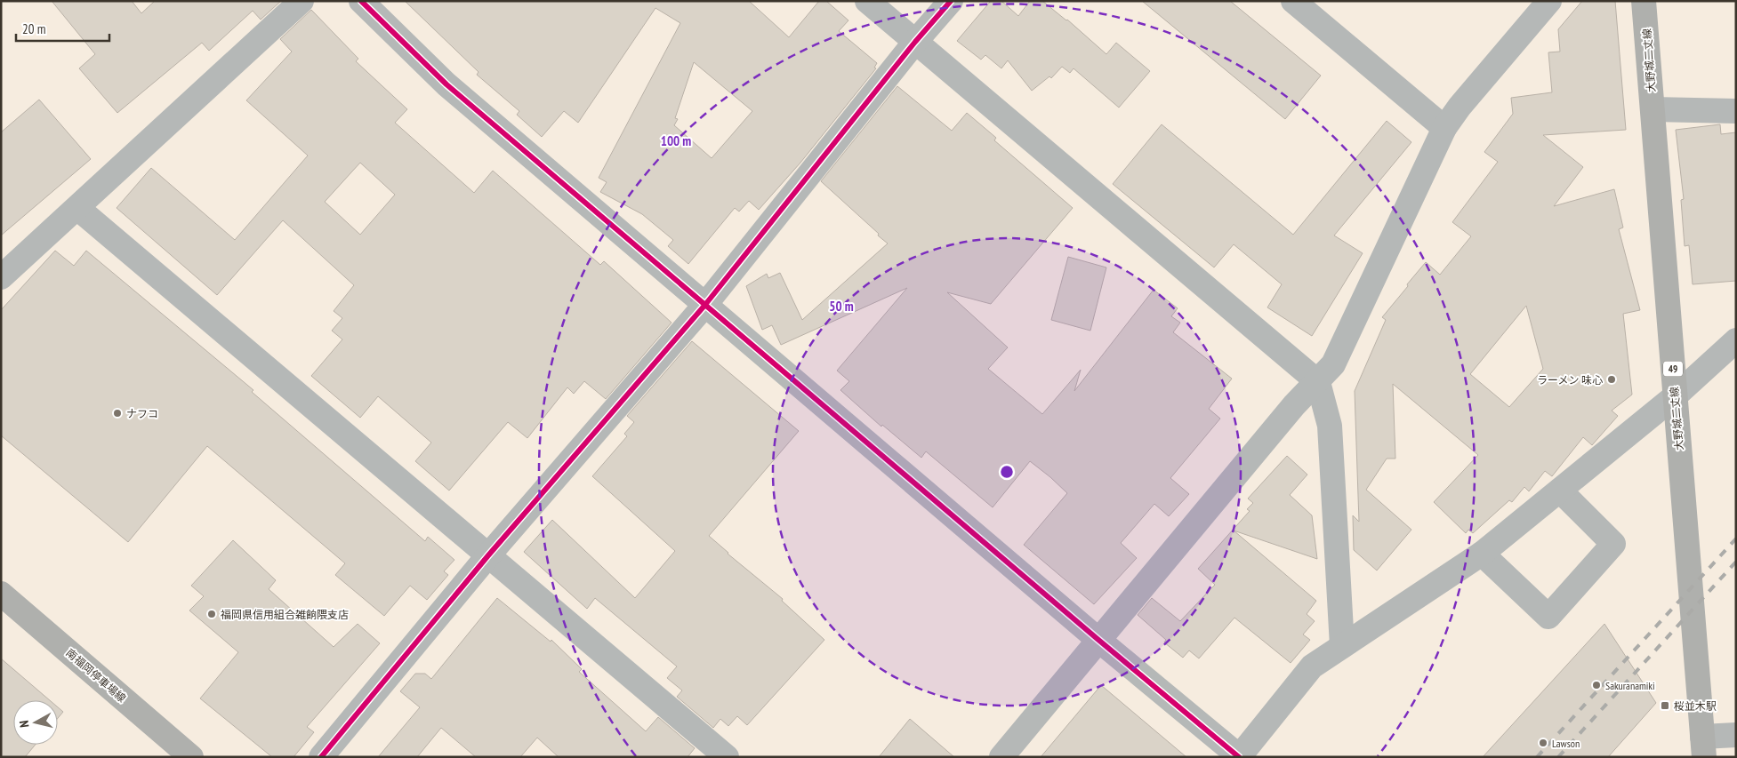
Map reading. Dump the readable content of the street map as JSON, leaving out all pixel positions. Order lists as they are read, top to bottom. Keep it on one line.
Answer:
{"streets":{"main road":["大野城二丈線","49","南福岡停車場線"]},"places":{"other":["ラーメン 味心","ナフコ","福岡県信用組合雑餉隈支店","Sakuranamiki","Lawson"],"transit":["桜並木駅"]},"scale_bar":"20 m","north":"left","rings":["100 m","50 m"]}
